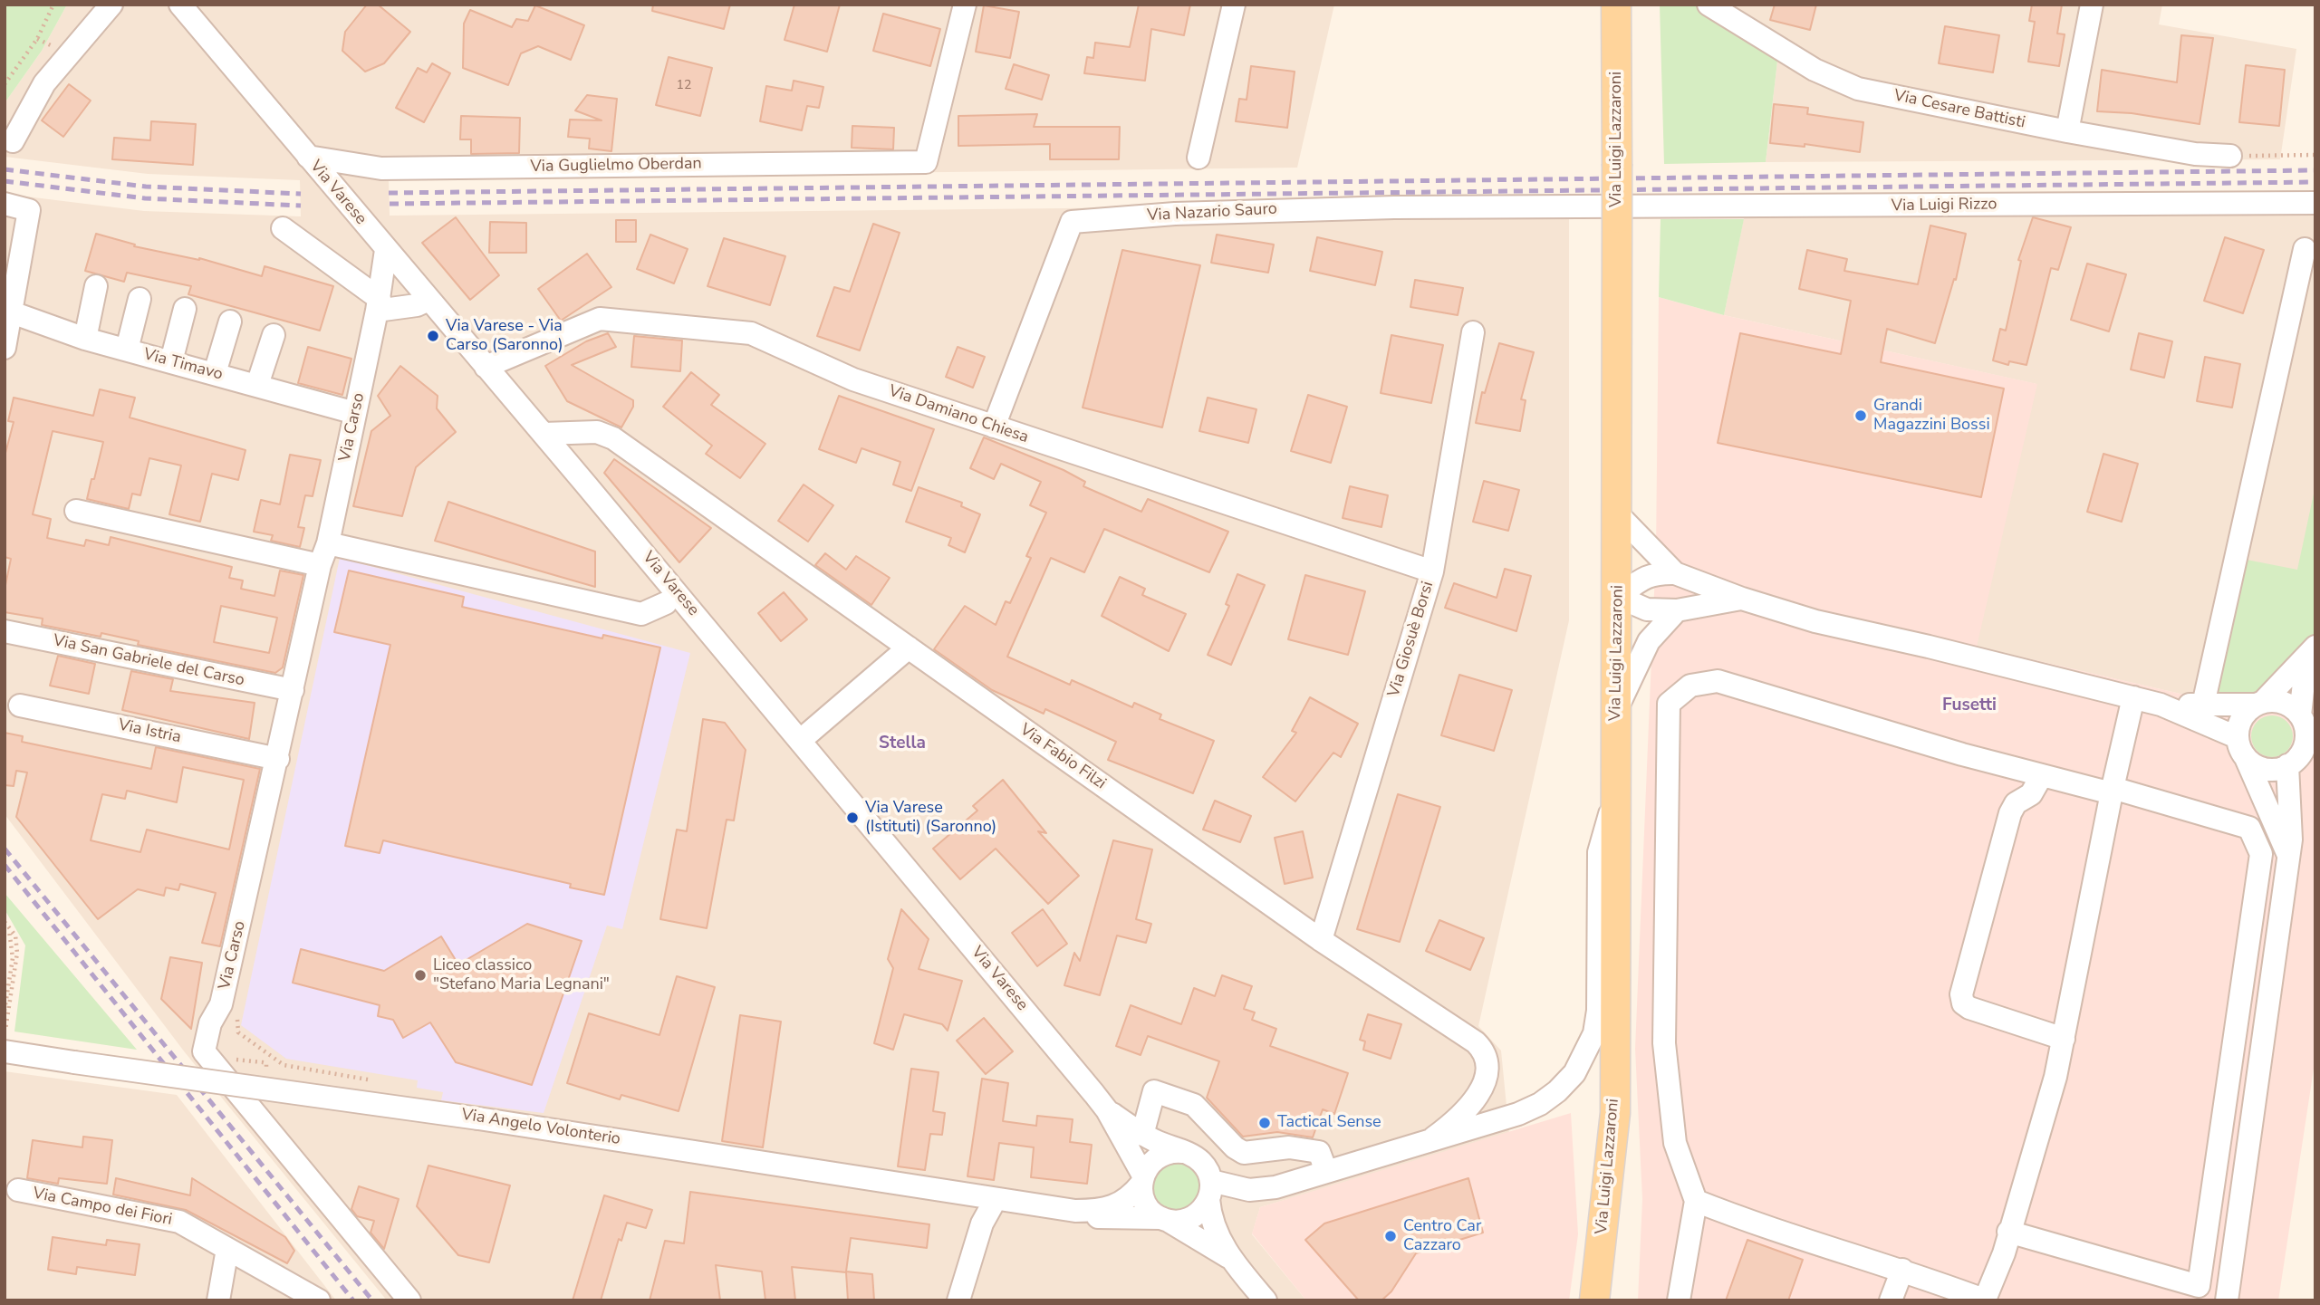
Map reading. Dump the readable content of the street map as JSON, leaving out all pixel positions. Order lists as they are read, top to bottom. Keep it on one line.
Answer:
{"streets":{"main road":["Via Luigi Lazzaroni"],"street":["Via Cesare Battisti","Via Guglielmo Oberdan","Via Varese","Via Luigi Rizzo","Via Nazario Sauro","Via Timavo","Via Damiano Chiesa","Via Carso","Via Giosuè Borsi","Via San Gabriele del Carso","Via Istria","Via Fabio Filzi","Via Angelo Volonterio","Via Campo dei Fiori"]},"crossings":[["Via Guglielmo Oberdan","Via Varese"],["Via Varese","Via Damiano Chiesa"],["Via Varese","Via Carso"],["Via Varese","Via Fabio Filzi"],["Via Varese","Via Angelo Volonterio"],["Via Luigi Rizzo","Via Nazario Sauro"],["Via Nazario Sauro","Via Damiano Chiesa"],["Via Timavo","Via Carso"],["Via Damiano Chiesa","Via Giosuè Borsi"],["Via Carso","Via San Gabriele del Carso"],["Via Carso","Via Istria"],["Via Giosuè Borsi","Via Fabio Filzi"]],"districts":["Fusetti","Stella"],"places":["Via Varese - Via Carso (Saronno)","Grandi Magazzini Bossi","Via Varese (Istituti) (Saronno)","Liceo classico \"Stefano Maria Legnani\"","Tactical Sense","Centro Car Cazzaro"],"house_numbers":["12"]}
